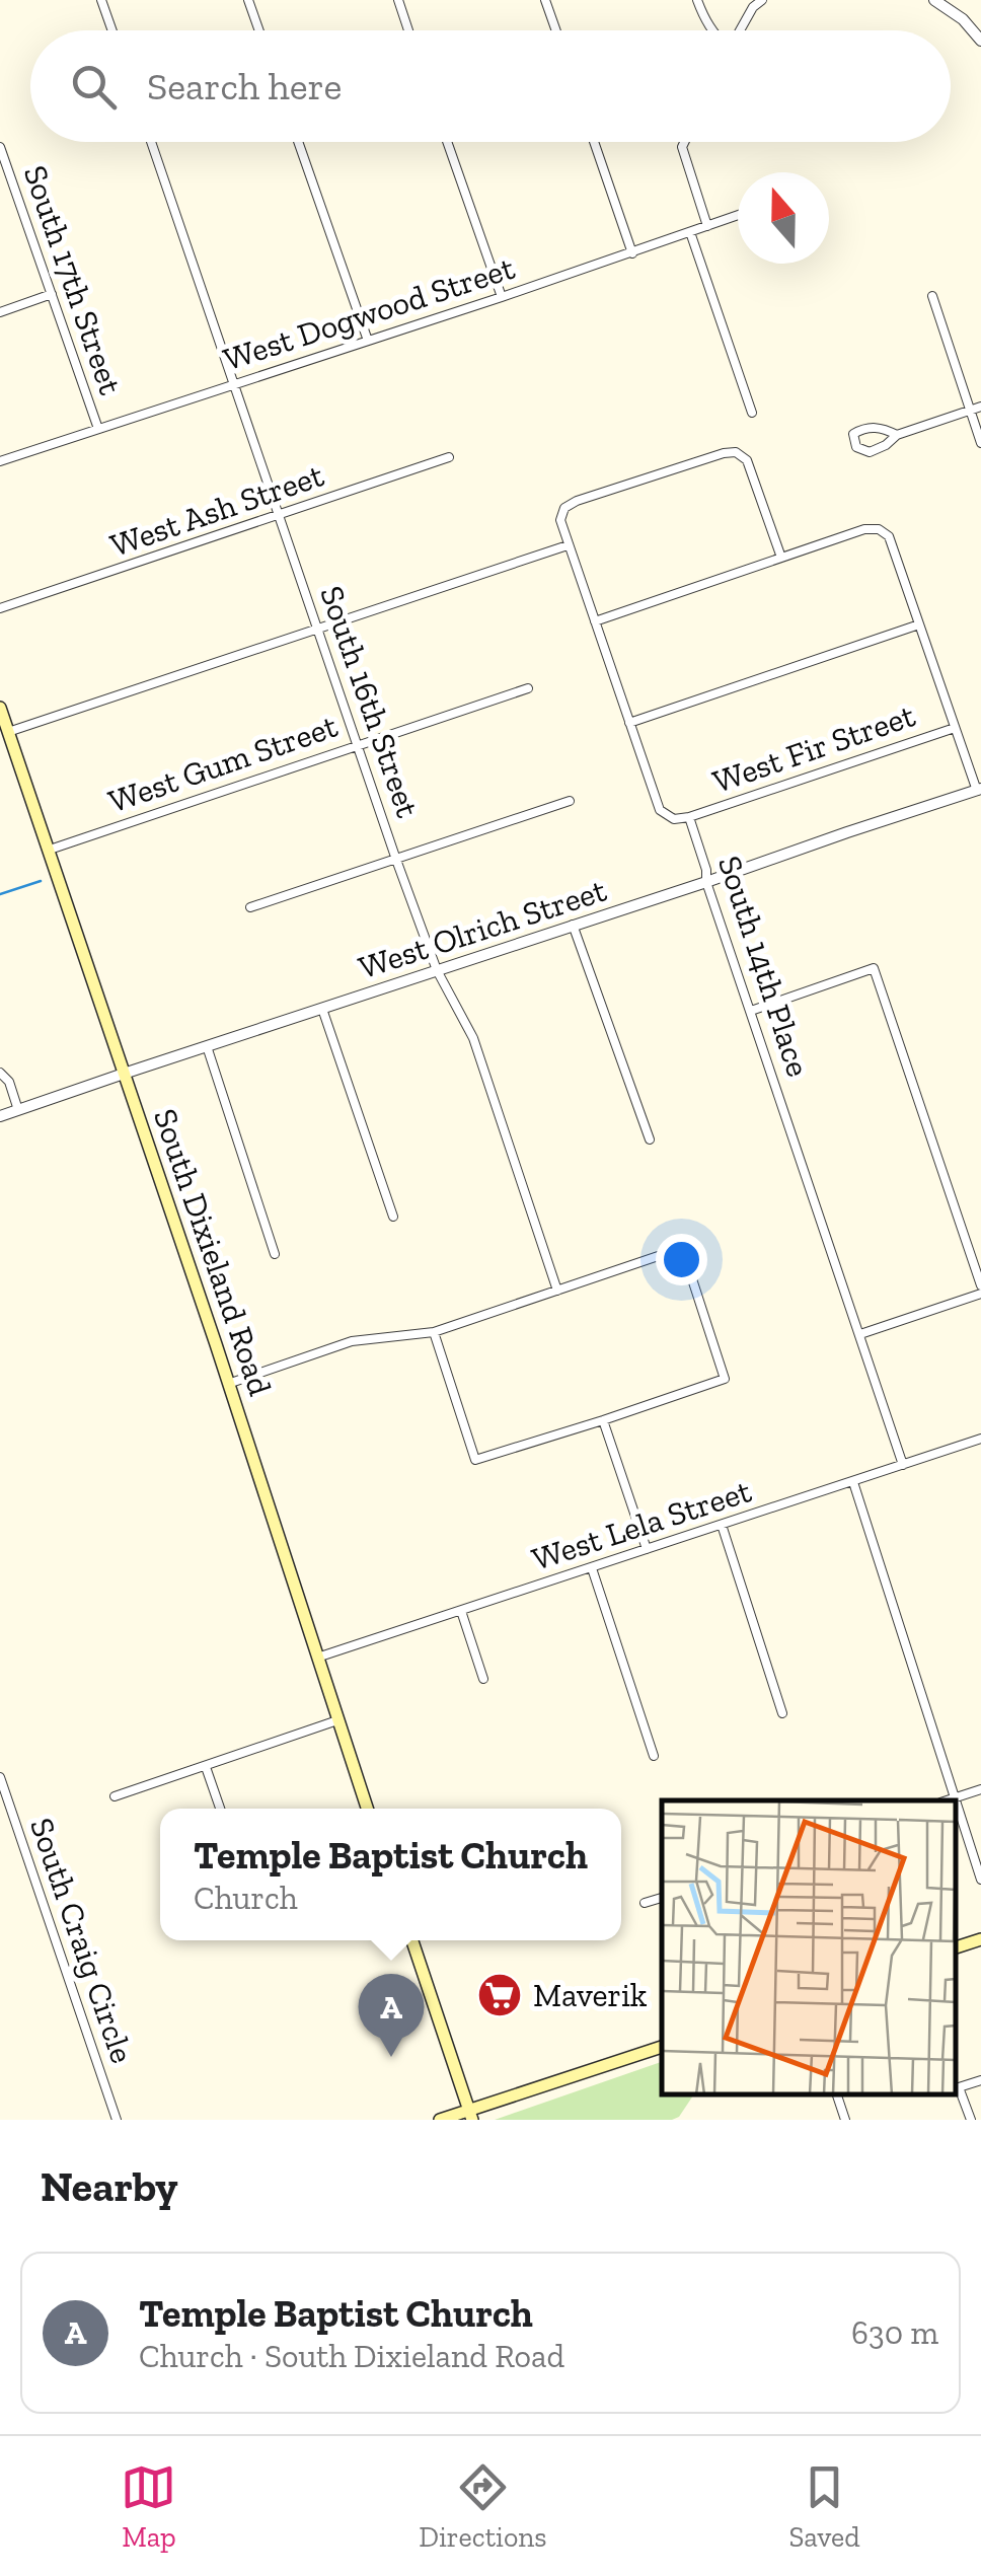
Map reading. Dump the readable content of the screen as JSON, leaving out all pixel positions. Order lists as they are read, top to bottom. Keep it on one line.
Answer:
{"streets":{"main road":["South Dixieland Road"],"street":["South 17th Street","West Dogwood Street","West Ash Street","South 16th Street","West Fir Street","West Gum Street","West Olrich Street","South 14th Place","West Lela Street","South Craig Circle"]},"crossings":[["South 17th Street","West Dogwood Street"],["West Dogwood Street","South 16th Street"],["West Ash Street","South 16th Street"],["South 16th Street","West Gum Street"],["South 16th Street","West Olrich Street"],["West Fir Street","South 14th Place"],["West Gum Street","South Dixieland Road"],["West Olrich Street","South 14th Place"],["West Olrich Street","South Dixieland Road"],["South 14th Place","West Lela Street"],["South Dixieland Road","West Lela Street"]],"places":{"supermarket":["Maverik"]},"north":"top","page":{"search":"Search here","popup":["Temple Baptist Church","Church"],"pins":"A","heading":"Nearby","list":[{"mark":"A","name":"Temple Baptist Church","note":"Church · South Dixieland Road","value":"630 m"}],"nav":["Map","Directions","Saved"]}}
